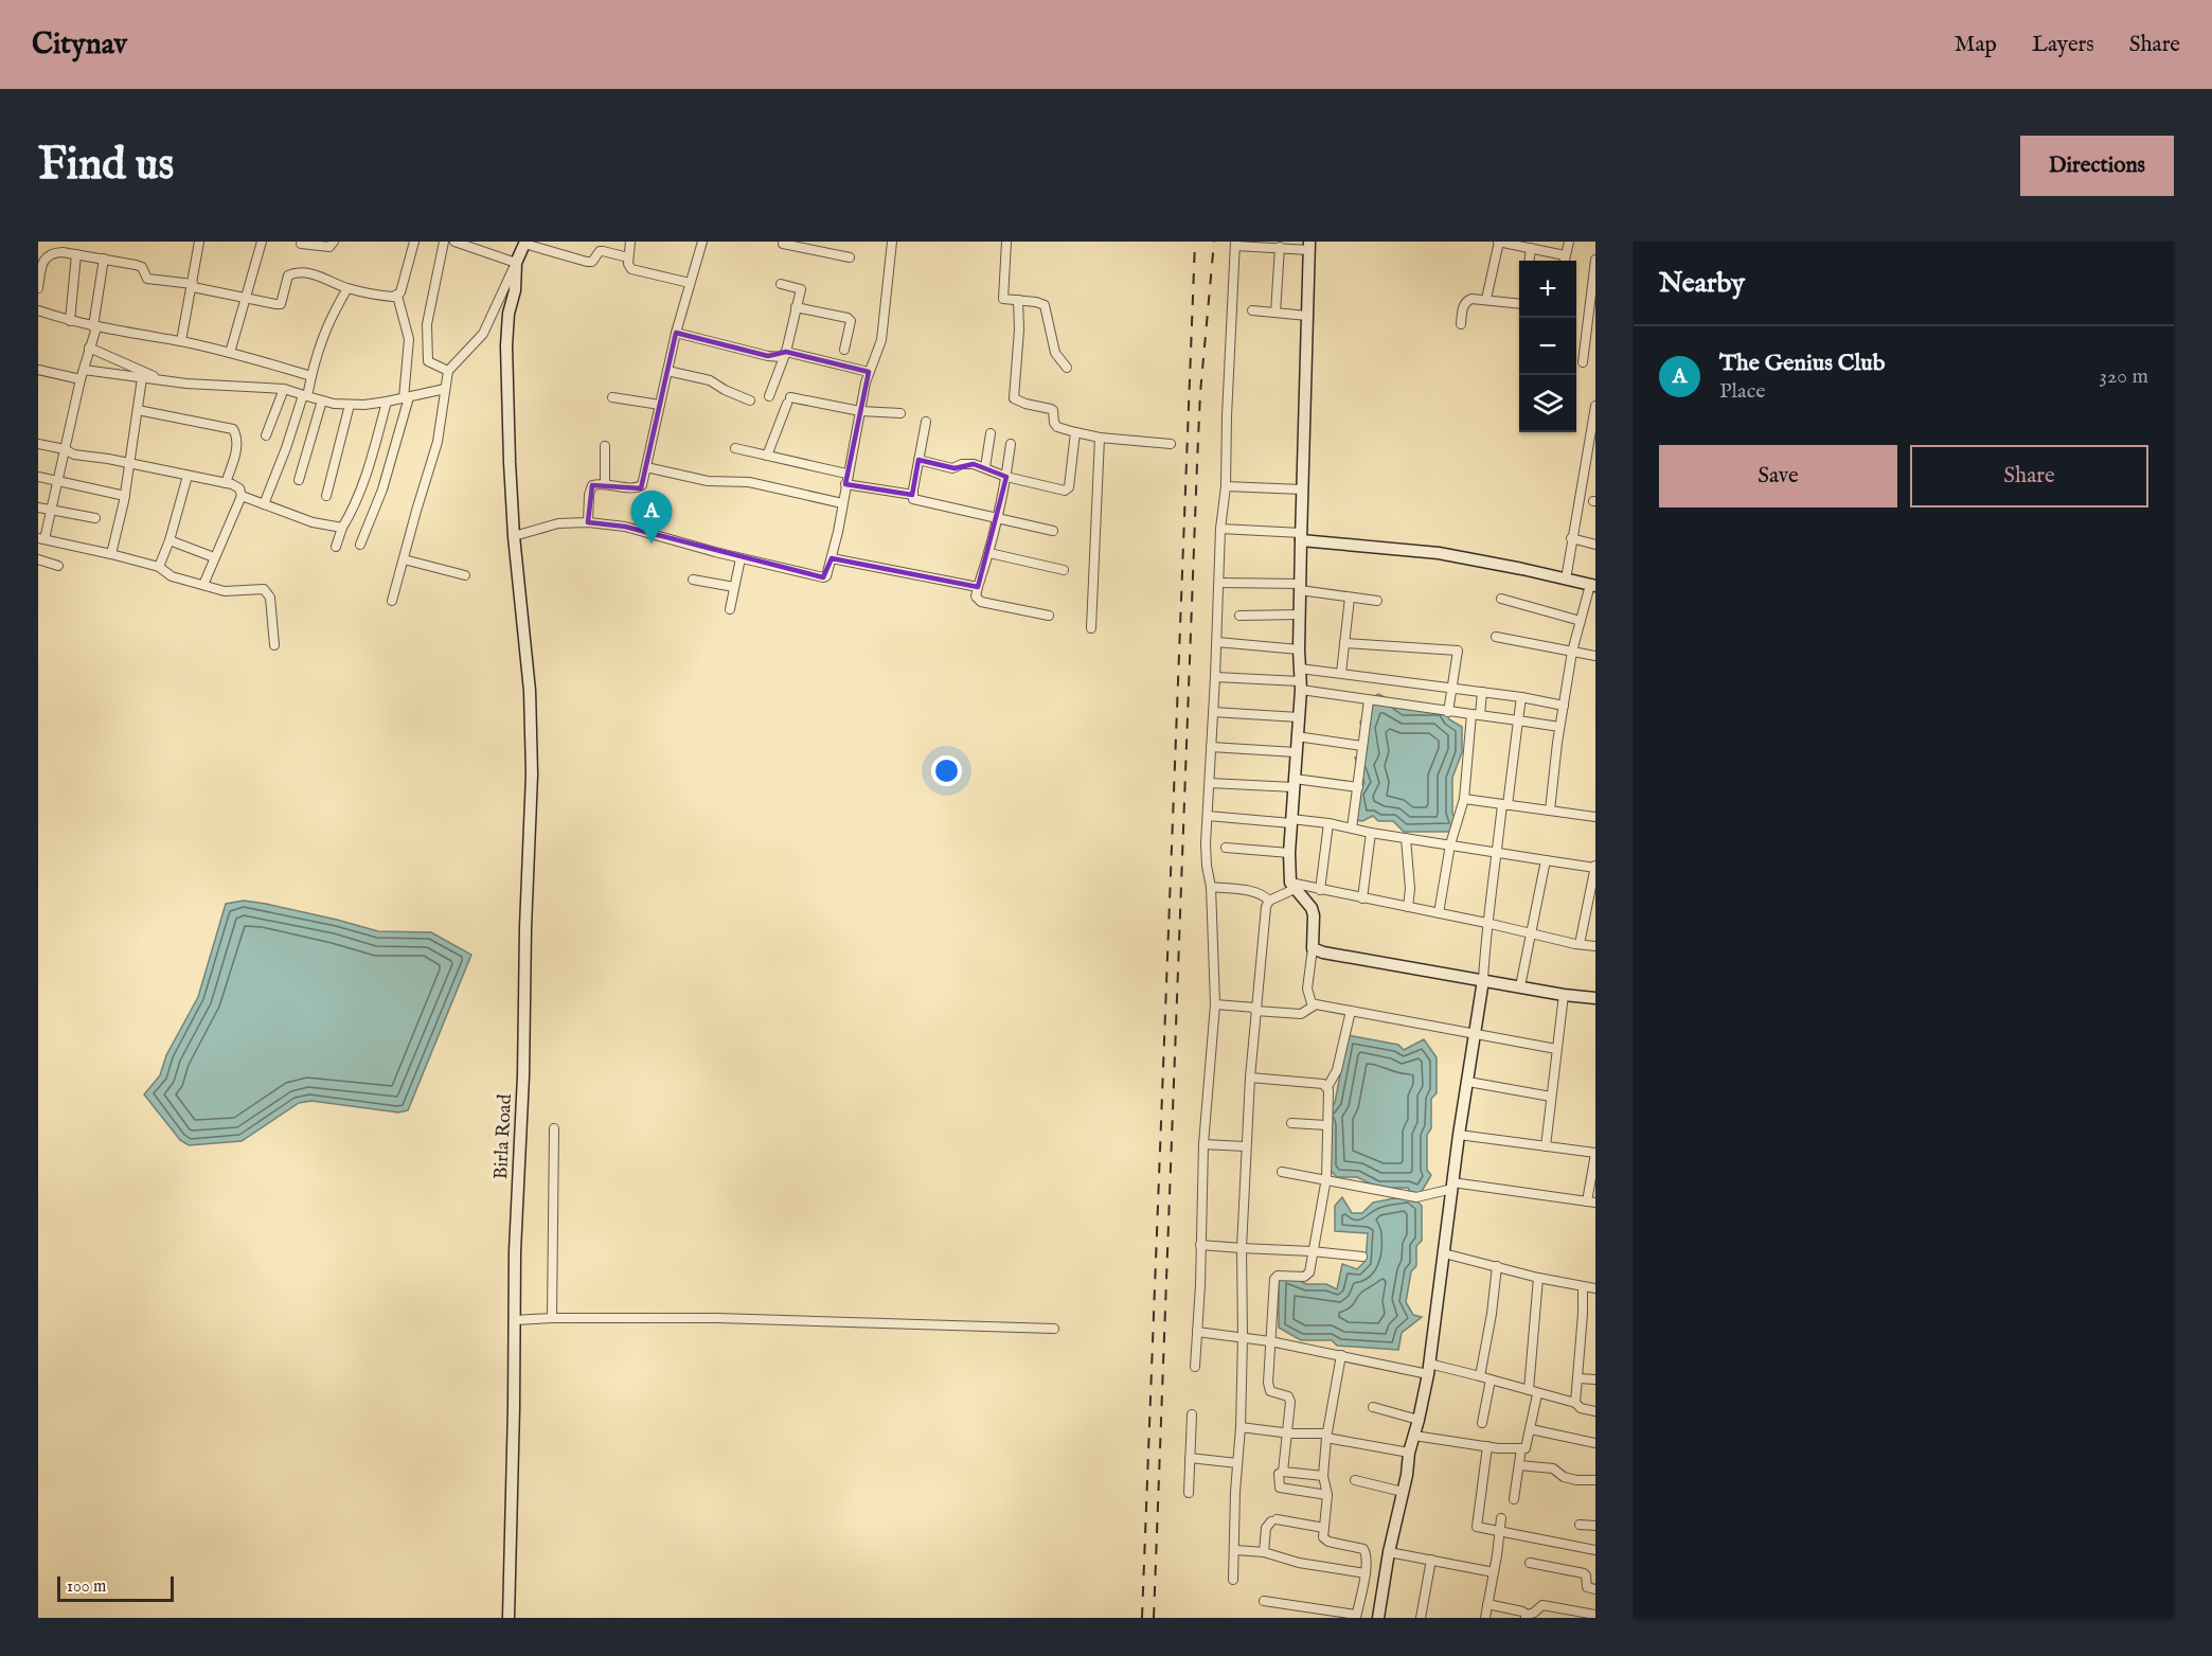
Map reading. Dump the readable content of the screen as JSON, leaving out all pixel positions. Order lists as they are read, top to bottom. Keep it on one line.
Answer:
{"streets":{"street":["Birla Road"]},"scale_bar":"100 m","page":{"header":"Citynav","nav":["Map","Layers","Share"],"buttons":["Directions",["Save","Share"]],"title":"Find us","heading":"Nearby","map_buttons":["+","−"],"list":[{"mark":"A","name":"The Genius Club","note":"Place","value":"320 m"}],"pins":"A","scale":"100 m"}}
